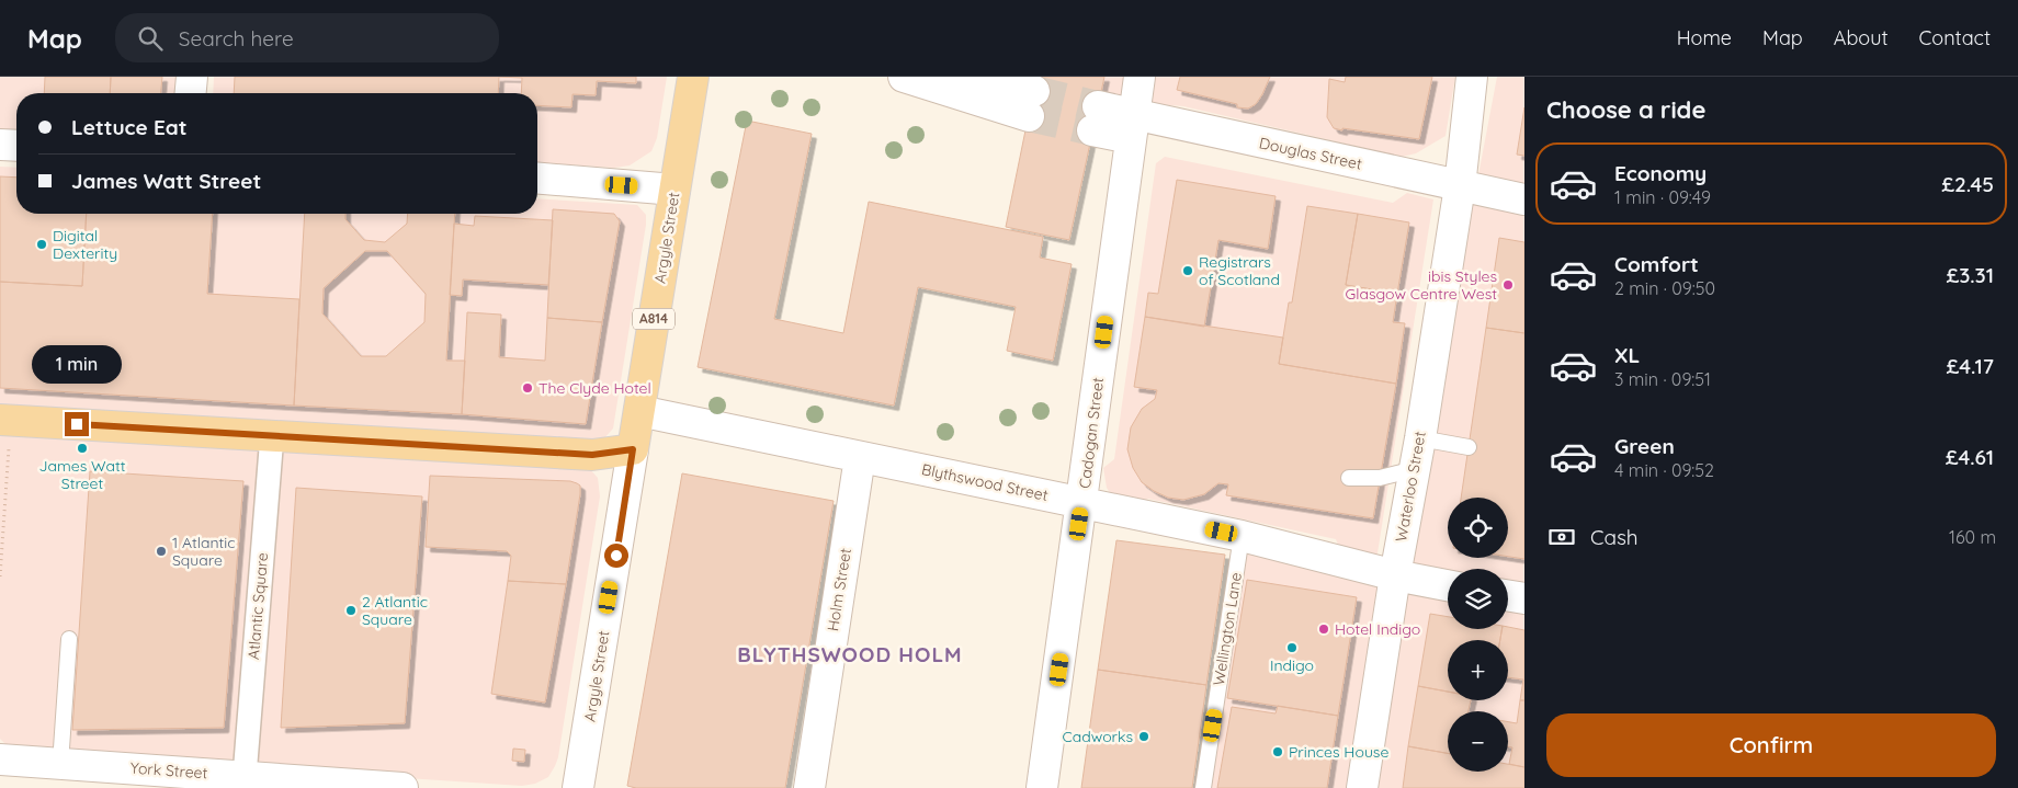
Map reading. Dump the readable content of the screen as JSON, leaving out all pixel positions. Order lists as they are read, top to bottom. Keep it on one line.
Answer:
{"streets":{"main road":["Argyle Street","A814"],"street":["Douglas Street","Cadogan Street","Blythswood Street","Waterloo Street","Holm Street","Atlantic Square","York Street"],"lane":["Wellington Lane"]},"crossings":[["Douglas Street","Cadogan Street"],["Douglas Street","Waterloo Street"],["Argyle Street","Blythswood Street"],["Cadogan Street","Blythswood Street"],["Blythswood Street","Waterloo Street"],["Blythswood Street","Holm Street"],["Blythswood Street","Wellington Lane"],["Atlantic Square","York Street"]],"districts":["BLYTHSWOOD HOLM"],"places":["Digital Dexterity","Registrars of Scotland","ibis Styles Glasgow Centre West","The Clyde Hotel","James Watt Street","1 Atlantic Square","2 Atlantic Square","Hotel Indigo","Indigo","Cadworks","Princes House"],"page":{"header":"Map","search":"Search here","nav":["Home","Map","About","Contact"],"heading":"Choose a ride","banner":["Lettuce Eat","James Watt Street"],"list":[{"name":"Economy","note":"1 min · 09:49","value":"£2.45"},{"name":"Comfort","note":"2 min · 09:50","value":"£3.31"},{"name":"XL","note":"3 min · 09:51","value":"£4.17"},{"name":"Green","note":"4 min · 09:52","value":"£4.61"}],"bubble":"1 min","map_buttons":["+","−"],"pay":["Cash","160 m"],"buttons":"Confirm"}}
